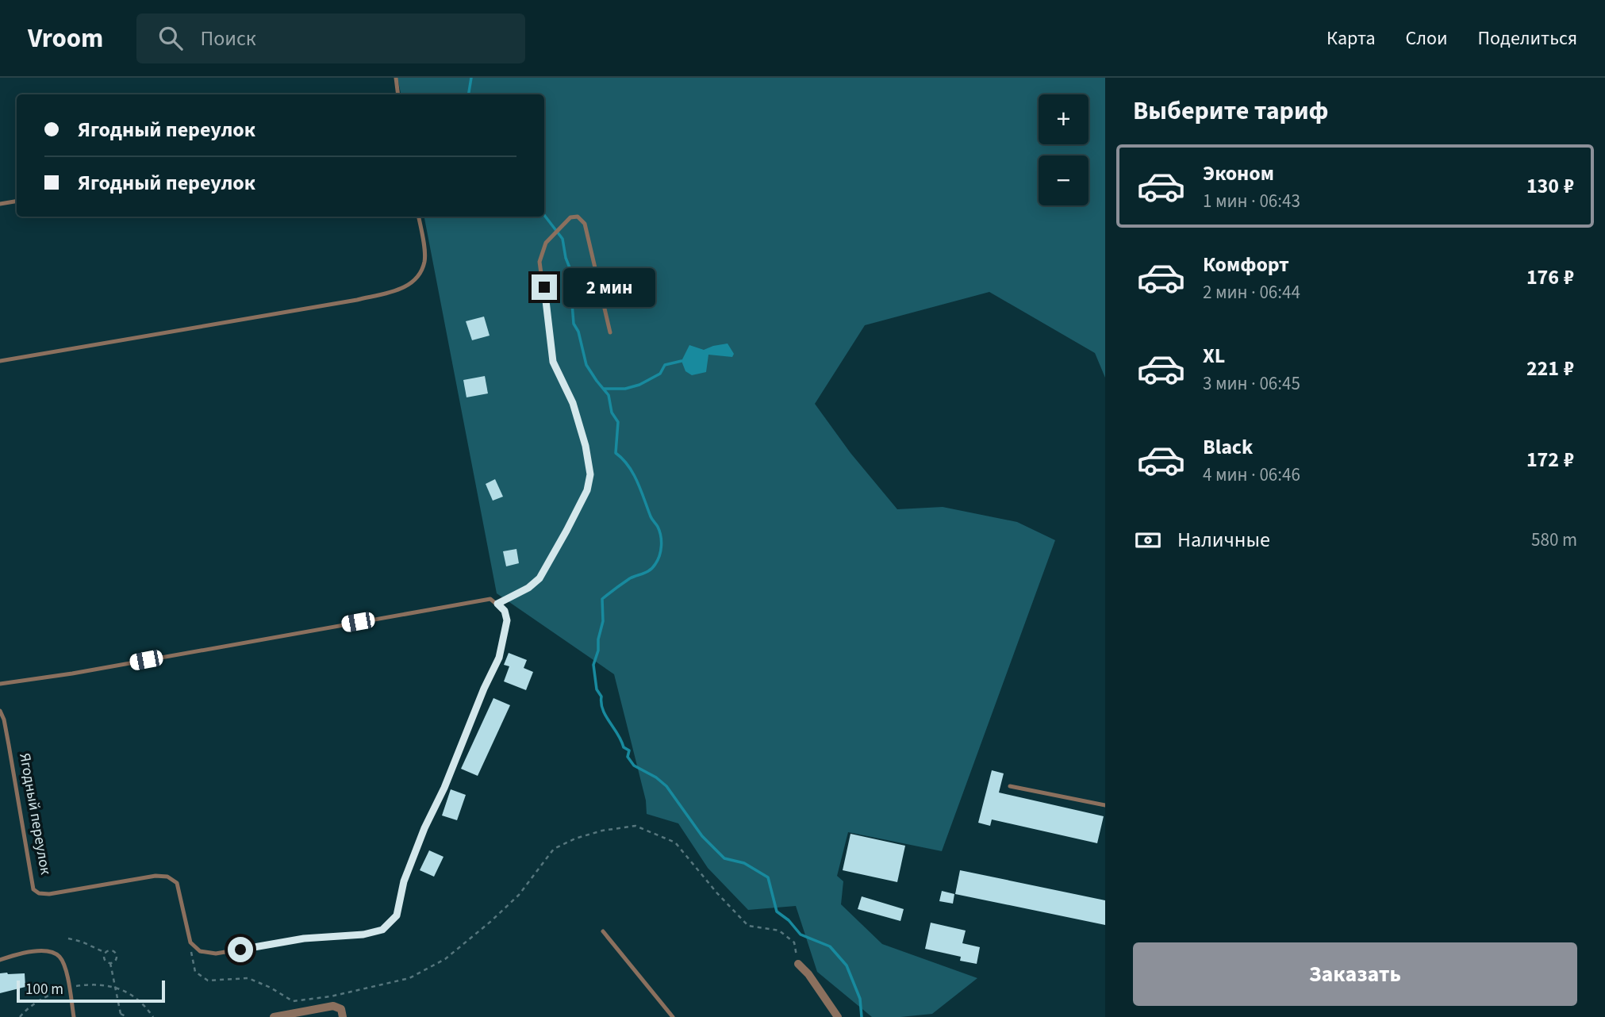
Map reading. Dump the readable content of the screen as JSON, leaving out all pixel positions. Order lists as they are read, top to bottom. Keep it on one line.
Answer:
{"streets":{"lane":["Ягодный переулок"]},"scale_bar":"100 m","page":{"header":"Vroom","search":"Поиск","nav":["Карта","Слои","Поделиться"],"heading":"Выберите тариф","map_buttons":["+","−"],"banner":["Ягодный переулок","Ягодный переулок"],"list":[{"name":"Эконом","note":"1 мин · 06:43","value":"130 ₽"},{"name":"Комфорт","note":"2 мин · 06:44","value":"176 ₽"},{"name":"XL","note":"3 мин · 06:45","value":"221 ₽"},{"name":"Black","note":"4 мин · 06:46","value":"172 ₽"}],"bubble":"2 мин","pay":["Наличные","580 m"],"buttons":"Заказать","scale":"100 m"}}
